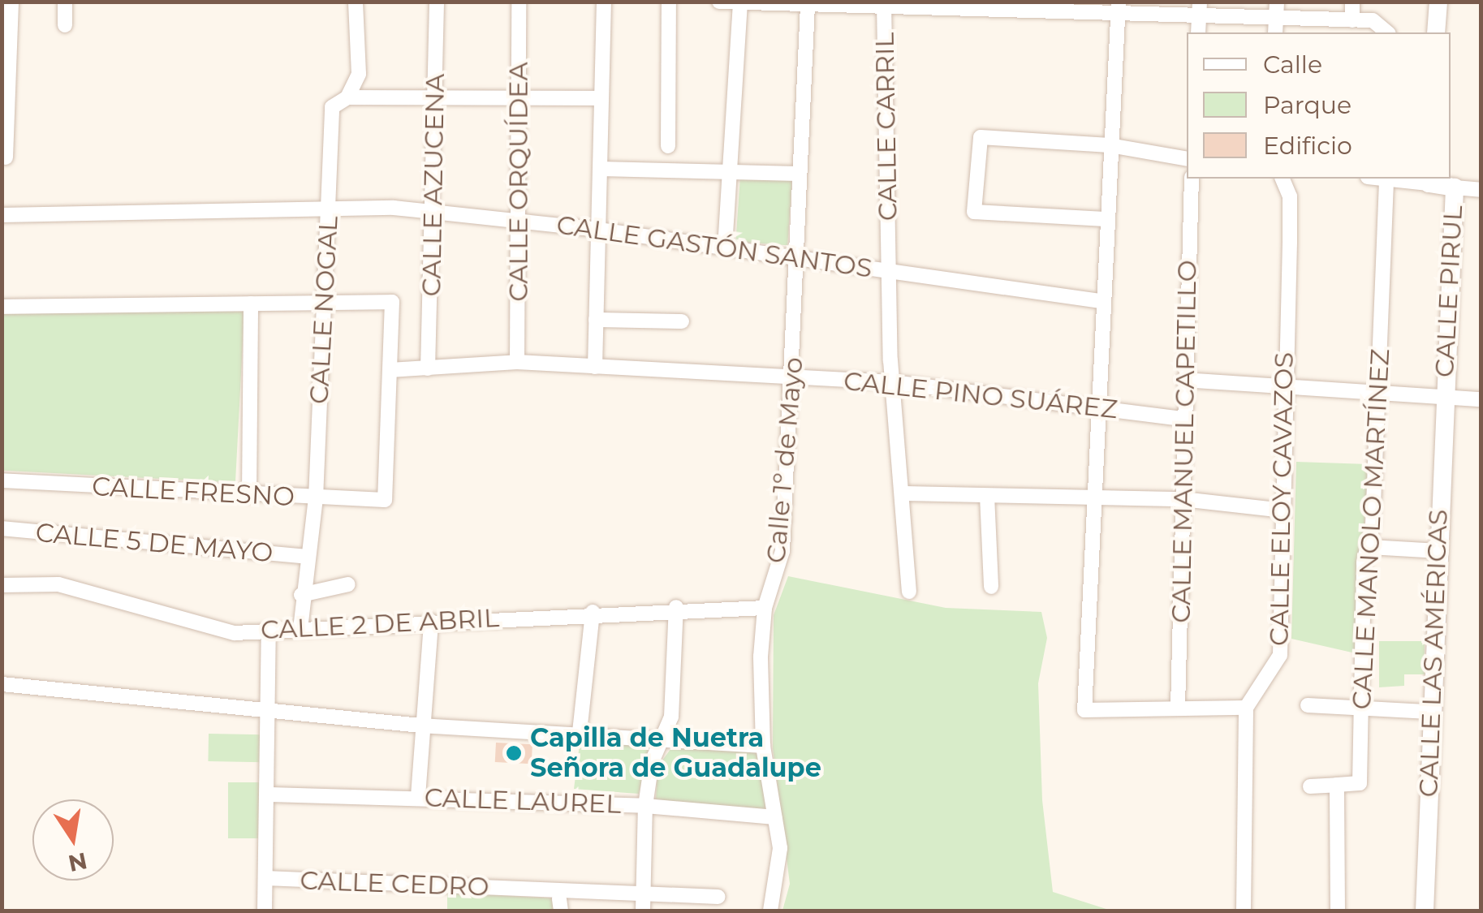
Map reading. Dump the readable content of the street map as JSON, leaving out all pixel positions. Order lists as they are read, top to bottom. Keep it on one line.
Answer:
{"streets":{"street":["CALLE CARRIL","CALLE ORQUÍDEA","CALLE AZUCENA","CALLE GASTÓN SANTOS","CALLE PIRUL","CALLE NOGAL","CALLE PINO SUÁREZ","CALLE MANUEL CAPETILLO","Calle 1º de Mayo","CALLE FRESNO","CALLE ELOY CAVAZOS","CALLE MANOLO MARTÍNEZ","CALLE 5 DE MAYO","CALLE 2 DE ABRIL","CALLE LAS AMÉRICAS","CALLE LAUREL","CALLE CEDRO"]},"crossings":[["CALLE CARRIL","CALLE GASTÓN SANTOS"],["CALLE CARRIL","CALLE PINO SUÁREZ"],["CALLE ORQUÍDEA","CALLE GASTÓN SANTOS"],["CALLE ORQUÍDEA","CALLE PINO SUÁREZ"],["CALLE AZUCENA","CALLE GASTÓN SANTOS"],["CALLE AZUCENA","CALLE PINO SUÁREZ"],["CALLE GASTÓN SANTOS","CALLE NOGAL"],["CALLE GASTÓN SANTOS","Calle 1º de Mayo"],["CALLE PIRUL","CALLE LAS AMÉRICAS"],["CALLE NOGAL","CALLE FRESNO"],["CALLE NOGAL","CALLE 5 DE MAYO"],["CALLE NOGAL","CALLE 2 DE ABRIL"],["CALLE PINO SUÁREZ","CALLE MANUEL CAPETILLO"],["CALLE PINO SUÁREZ","Calle 1º de Mayo"],["CALLE PINO SUÁREZ","CALLE FRESNO"],["Calle 1º de Mayo","CALLE 2 DE ABRIL"],["Calle 1º de Mayo","CALLE LAUREL"]],"places":["Capilla de Nuetra Señora de Guadalupe"],"legend":["Calle","Parque","Edificio"],"north":"bottom"}
